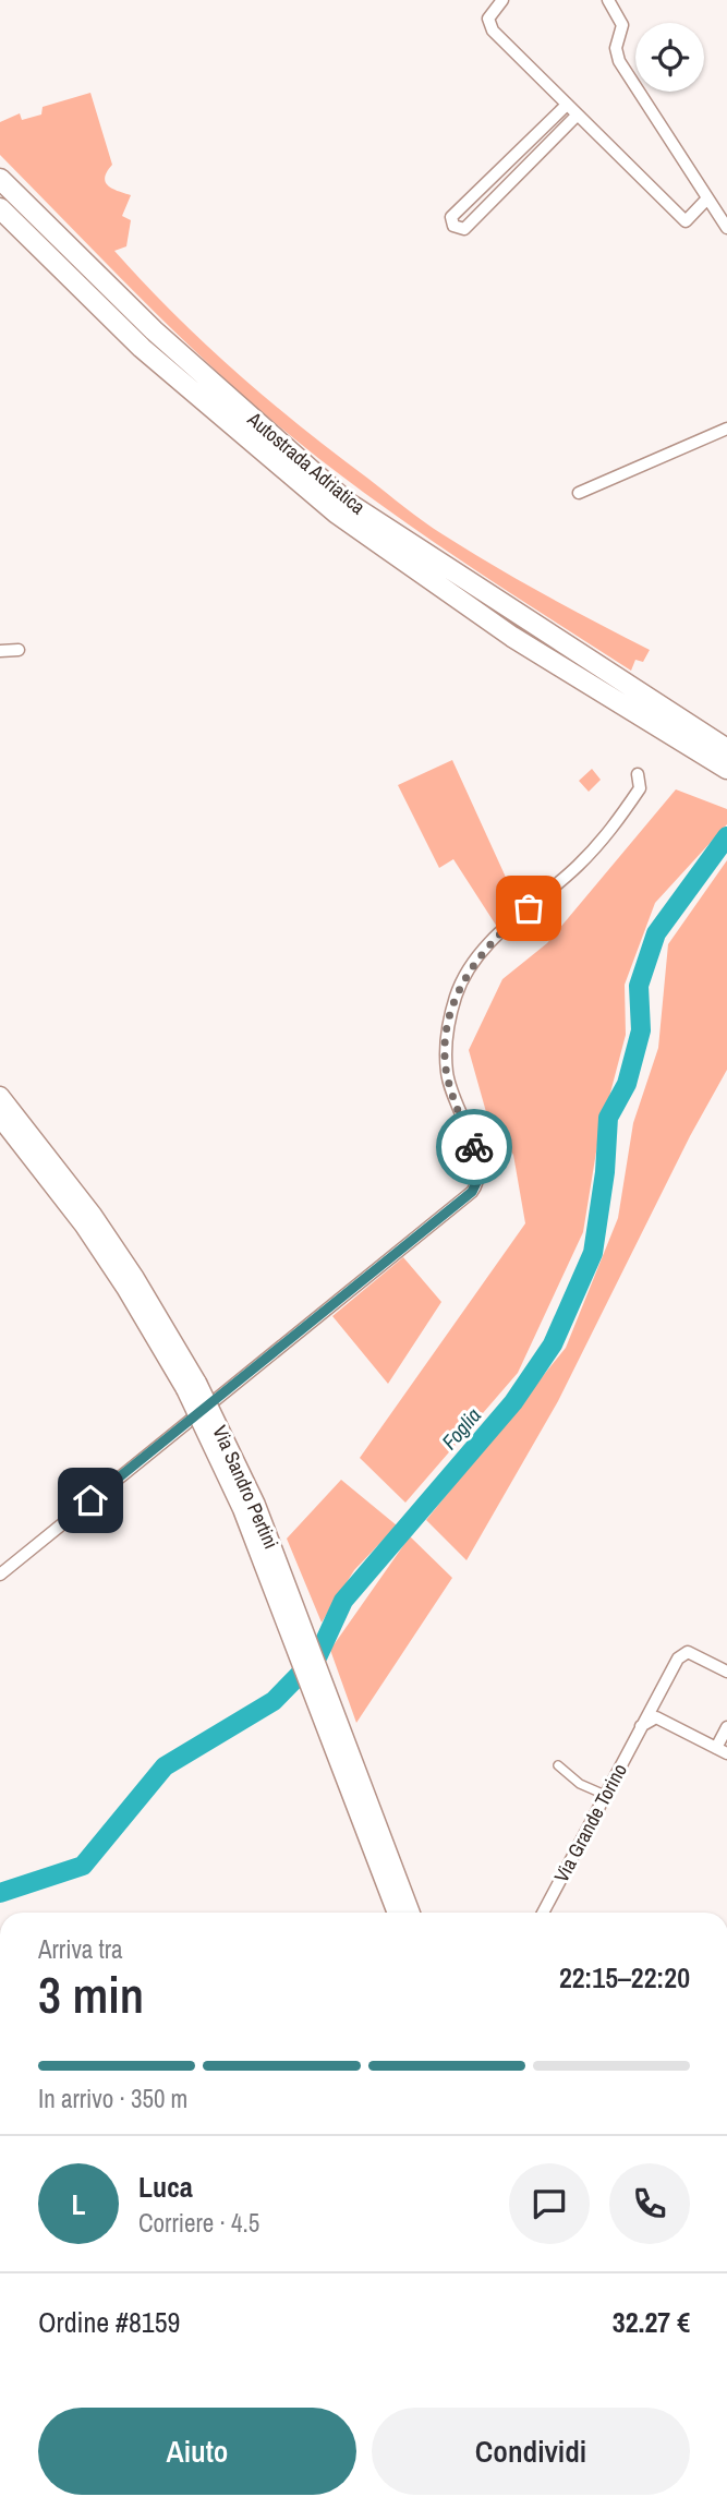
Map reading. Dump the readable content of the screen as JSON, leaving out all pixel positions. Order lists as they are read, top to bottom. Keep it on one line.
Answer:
{"streets":{"highway":["Autostrada Adriatica"],"main road":["Via Sandro Pertini"],"street":["Via Grande Torino"]},"water":["Foglia"],"page":{"heading":["3 min","Arriva tra","22:15–22:20"],"panel":["Luca","Corriere · 4.5","Ordine #8159","32.27 €"],"bar":"In arrivo · 350 m","round":"L","buttons":["Aiuto","Condividi"]}}
